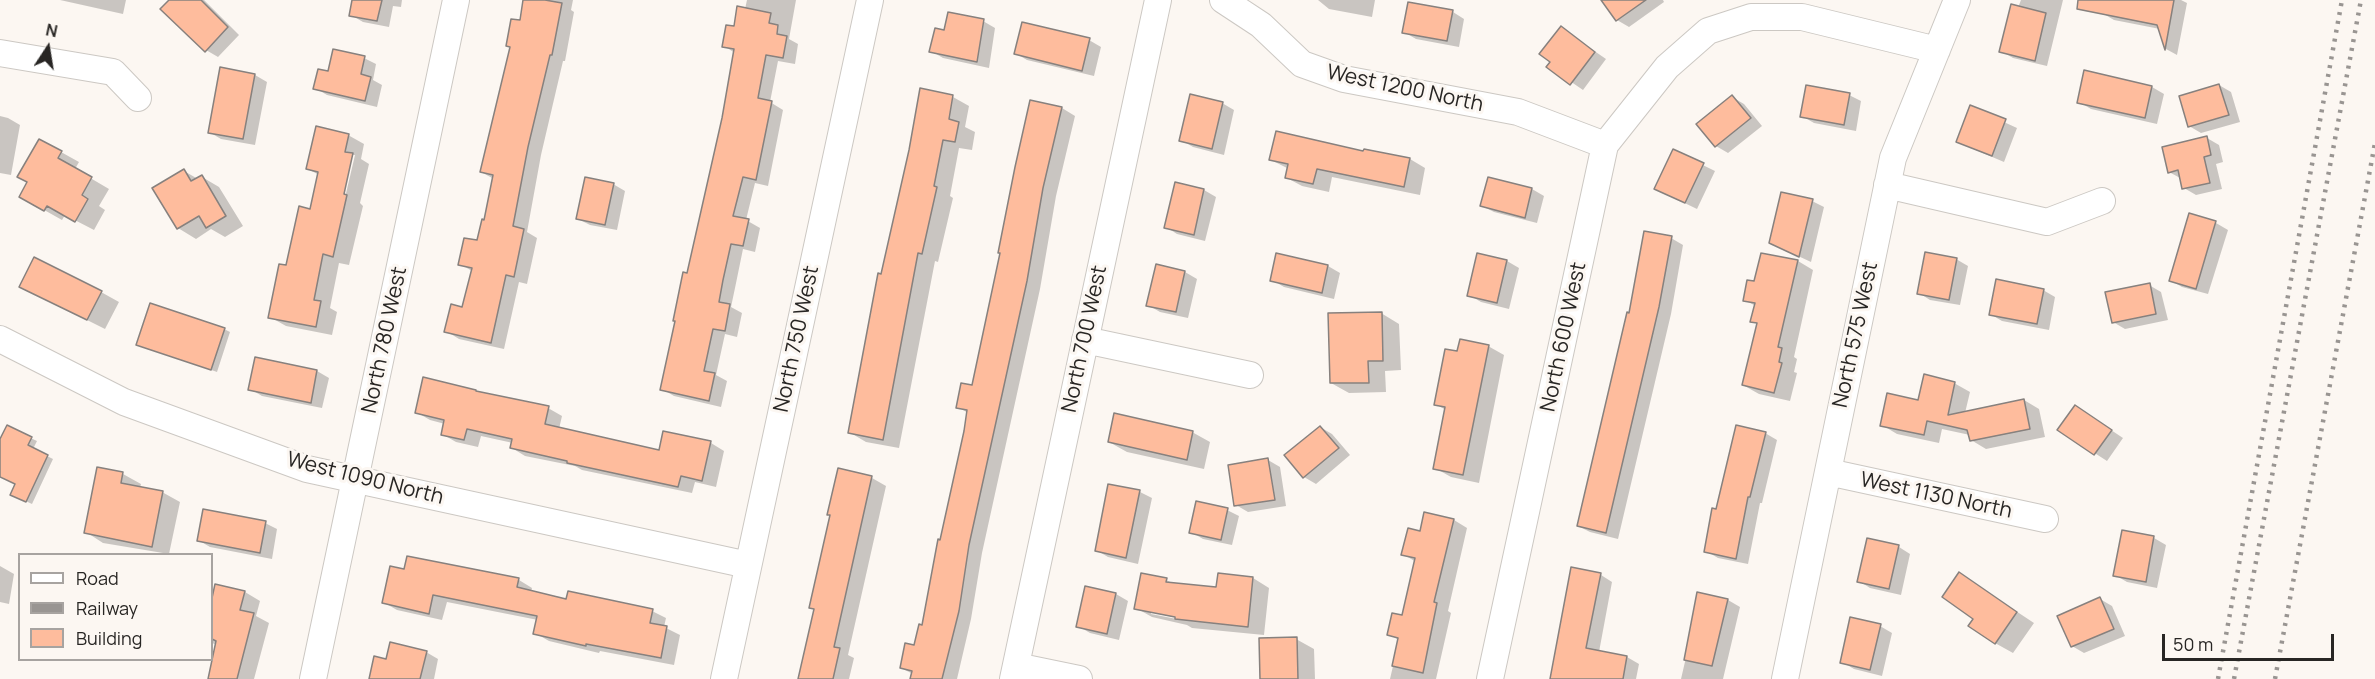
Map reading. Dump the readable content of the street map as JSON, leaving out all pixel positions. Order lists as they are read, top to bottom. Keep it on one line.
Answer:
{"streets":{"street":["West 1200 North","North 575 West","North 600 West","North 750 West","North 700 West","North 780 West","West 1090 North","West 1130 North"]},"crossings":[["West 1200 North","North 600 West"],["North 575 West","North 600 West"],["North 575 West","West 1130 North"],["North 750 West","West 1090 North"],["North 780 West","West 1090 North"]],"legend":["Road","Railway","Building"],"scale_bar":"50 m","north":"top"}
